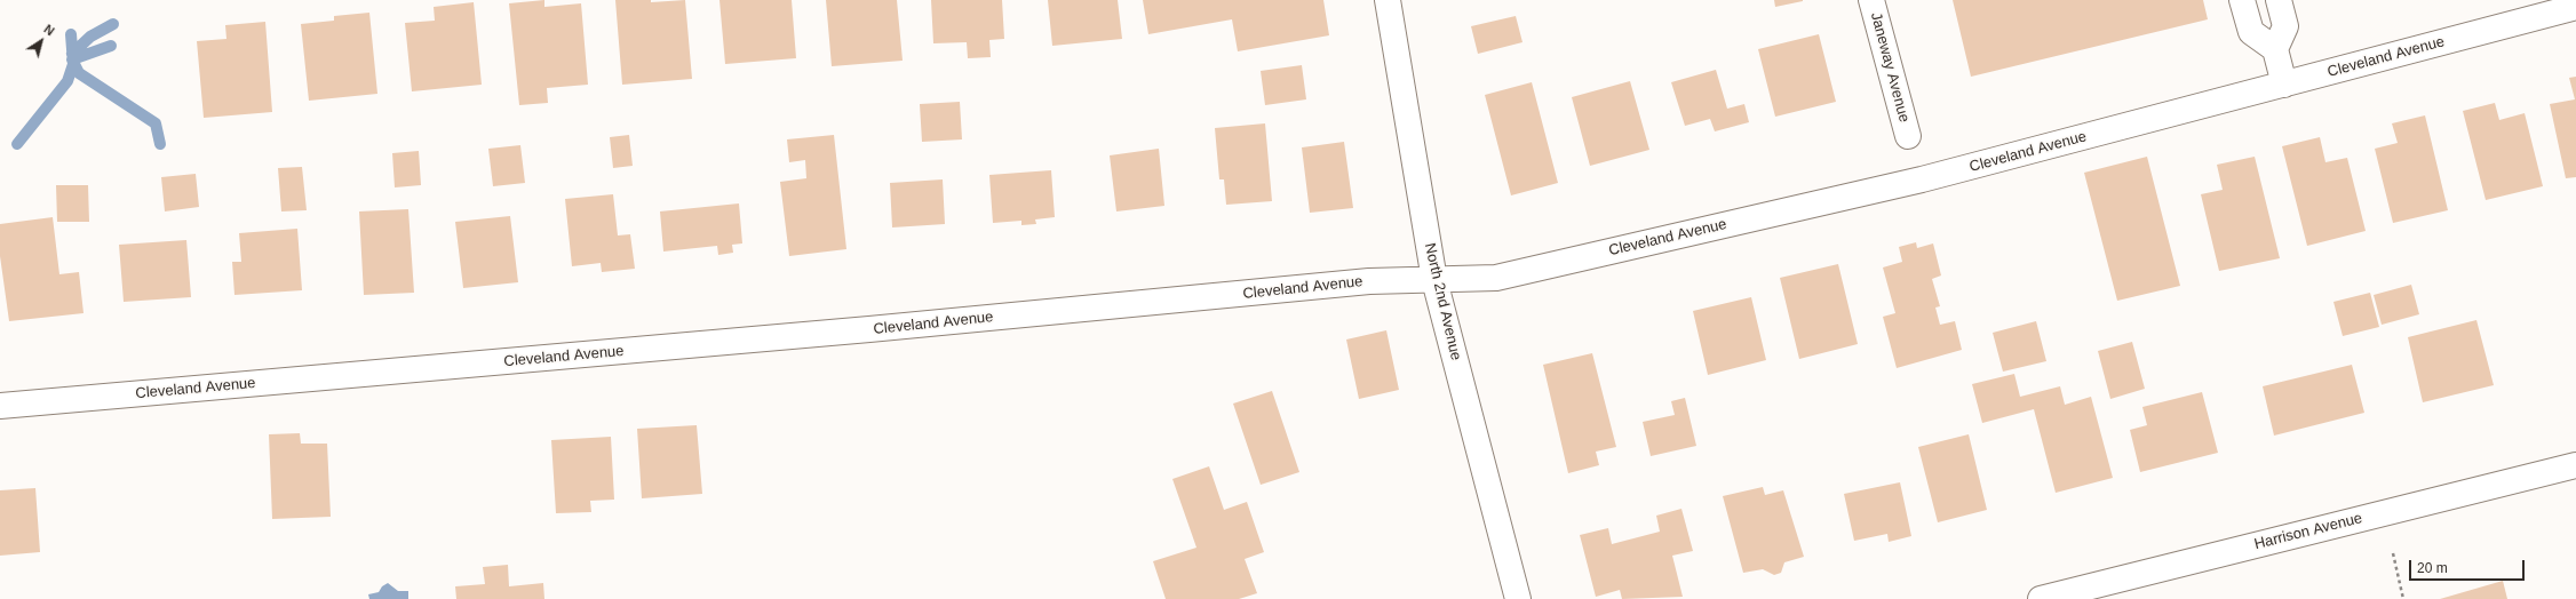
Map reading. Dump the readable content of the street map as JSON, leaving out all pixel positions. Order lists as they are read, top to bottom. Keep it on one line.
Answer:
{"streets":{"street":["Cleveland Avenue","Janeway Avenue","North 2nd Avenue","Harrison Avenue"]},"crossings":[["Cleveland Avenue","North 2nd Avenue"]],"scale_bar":"20 m","north":"top right"}
